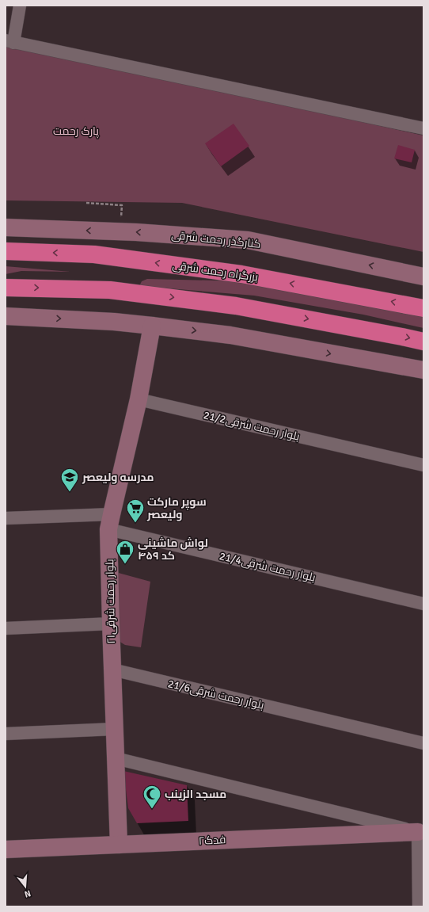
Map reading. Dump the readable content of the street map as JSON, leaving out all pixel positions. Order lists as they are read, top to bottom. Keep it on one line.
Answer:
{"streets":{"highway":["بزرگراه رحمت شرقی"],"street":["کنارگذر رحمت شرقی","بلوار رحمت شرقی21/2","بلوار رحمت شرقی21/4","بلوار رحمت شرقی۲۱","بلوار رحمت شرقی21/6","فدک۲"]},"crossings":[["بلوار رحمت شرقی21/2","بلوار رحمت شرقی۲۱"],["بلوار رحمت شرقی21/4","بلوار رحمت شرقی۲۱"],["بلوار رحمت شرقی۲۱","بلوار رحمت شرقی21/6"],["بلوار رحمت شرقی۲۱","فدک۲"]],"parks":["پارک رحمت"],"places":{"school or university":["مدرسه ولیعصر"],"supermarket":["سوپر مارکت ولیعصر"],"shop":["لواش ماشینی کد ۴۵۹"],"mosque":["مسجد الزینب"]},"north":"bottom"}
